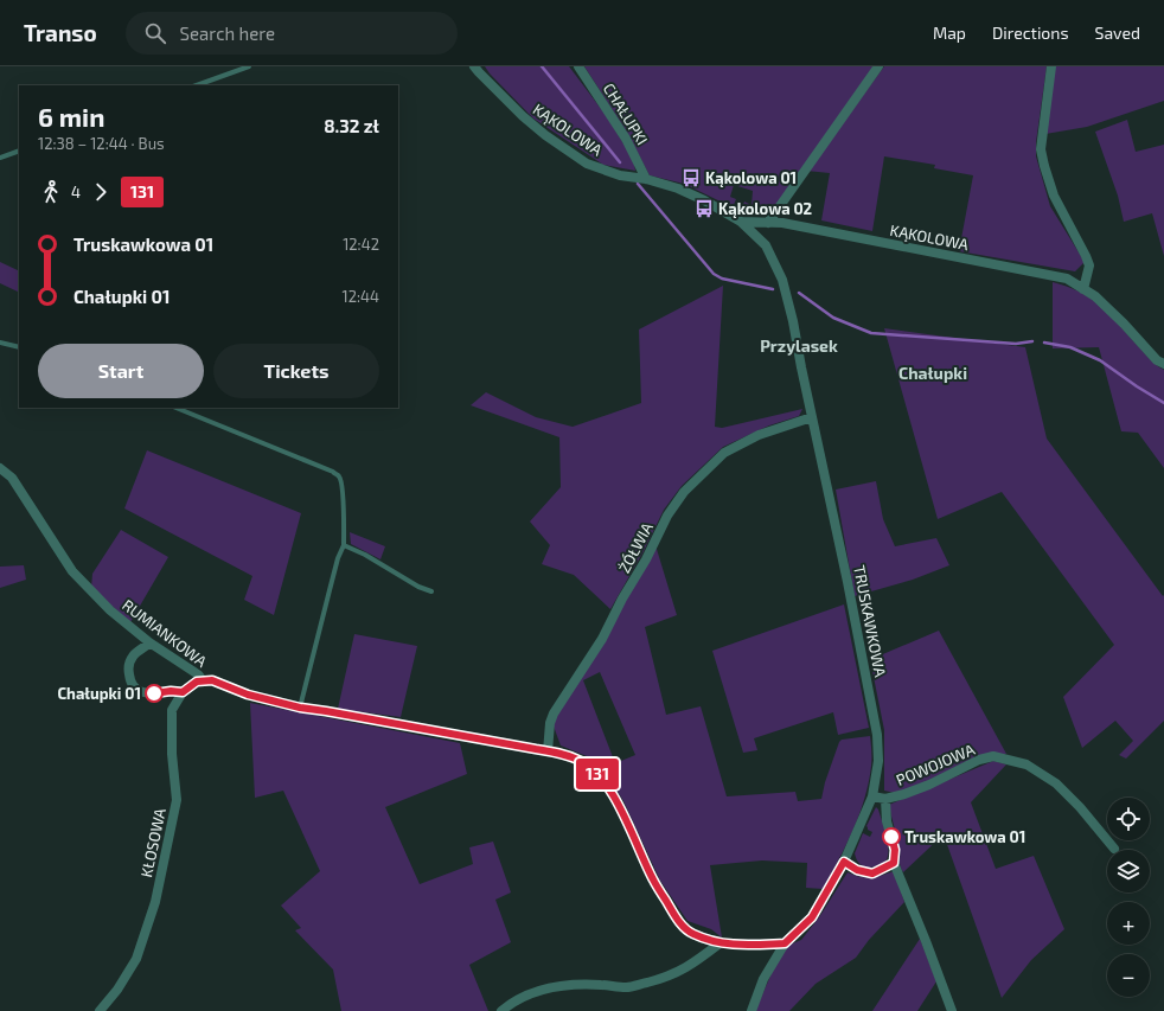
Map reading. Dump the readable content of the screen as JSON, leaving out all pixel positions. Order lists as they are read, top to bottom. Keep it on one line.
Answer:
{"streets":{"street":["CHAŁUPKI","KĄKOLOWA","ŻÓŁWIA","TRUSKAWKOWA","RUMIANKOWA","POWOJOWA","KŁOSOWA"]},"crossings":[["CHAŁUPKI","KĄKOLOWA"],["KĄKOLOWA","TRUSKAWKOWA"],["ŻÓŁWIA","TRUSKAWKOWA"],["ŻÓŁWIA","RUMIANKOWA"],["TRUSKAWKOWA","RUMIANKOWA"],["TRUSKAWKOWA","POWOJOWA"]],"districts":["Przylasek","Chałupki"],"places":{"bus stop":["Kąkolowa 01","Kąkolowa 02"],"other":["Chałupki 01","Truskawkowa 01"]},"lines":["bus line 131"],"page":{"header":"Transo","search":"Search here","nav":["Map","Directions","Saved"],"on_map":"131","heading":["6 min","12:38 – 12:44 · Bus","8.32 zł"],"legs":["4","131"],"list":[{"name":"Truskawkowa 01","value":"12:42"},{"name":"Chałupki 01","value":"12:44"}],"buttons":["Start","Tickets"],"map_buttons":["+","−"]}}
